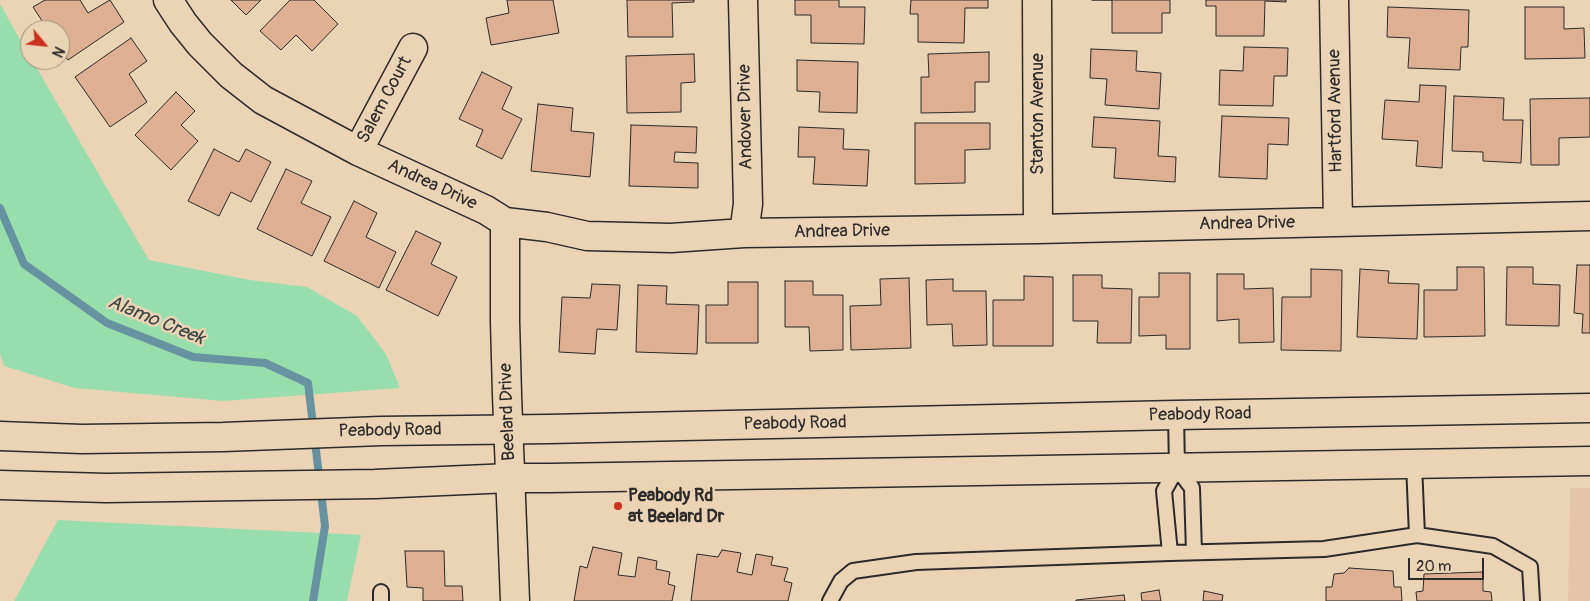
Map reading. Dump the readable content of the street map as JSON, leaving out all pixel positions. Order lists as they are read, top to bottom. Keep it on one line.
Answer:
{"streets":{"main road":["Salem Court","Hartford Avenue","Stanton Avenue","Andover Drive","Andrea Drive","Beelard Drive","Peabody Road"]},"crossings":[["Salem Court","Andrea Drive"],["Hartford Avenue","Andrea Drive"],["Stanton Avenue","Andrea Drive"],["Andover Drive","Andrea Drive"],["Andrea Drive","Beelard Drive"],["Beelard Drive","Peabody Road"]],"water":["Alamo Creek"],"places":["Peabody Rd at Beelard Dr"],"scale_bar":"20 m","north":"bottom right"}
